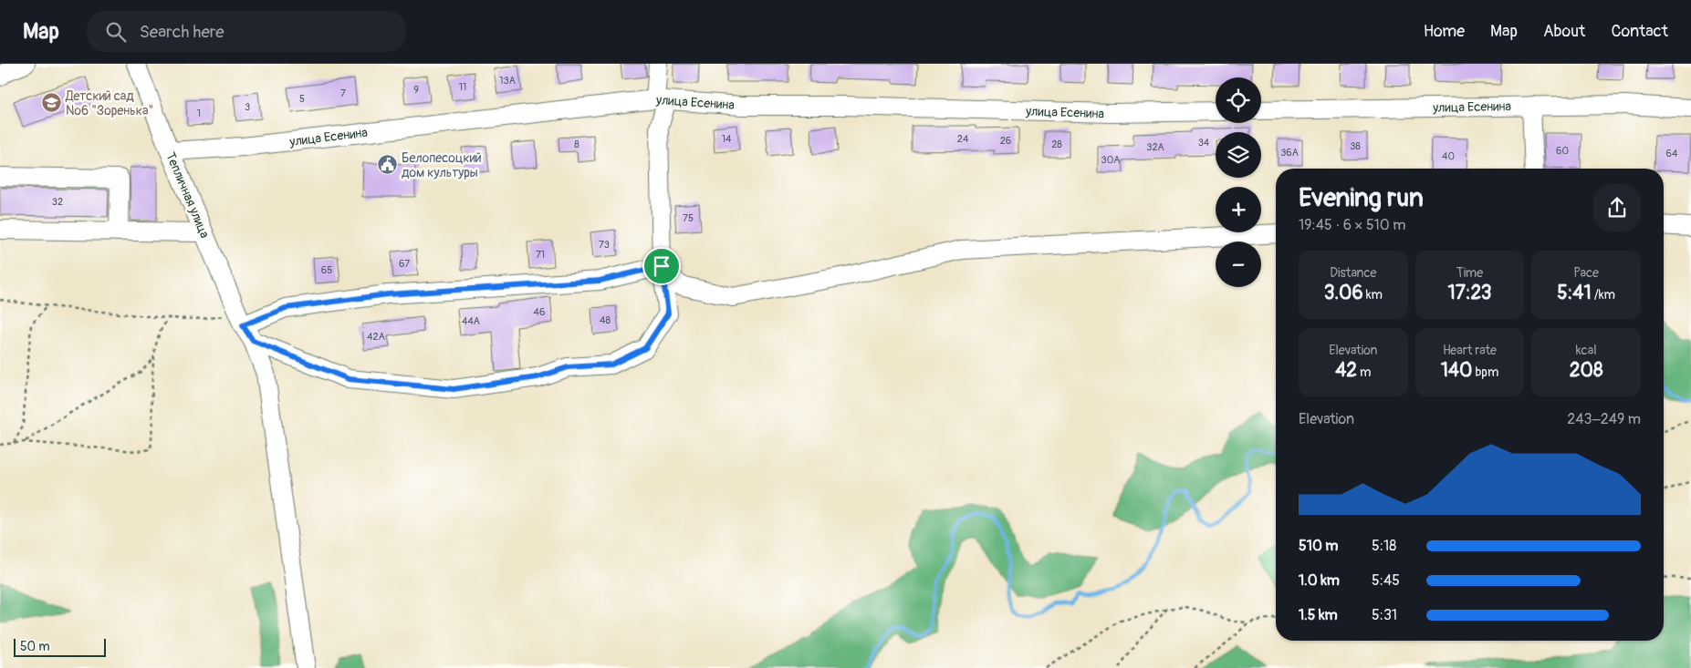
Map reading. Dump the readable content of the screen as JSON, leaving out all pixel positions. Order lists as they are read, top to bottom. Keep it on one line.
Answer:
{"streets":{"street":["улица Есенина","Тепличная улица"]},"crossings":[["улица Есенина","Тепличная улица"]],"places":{"school or university":["Детский сад №6 \"Зоренька\""],"public building":["Белопесоцкий дом культуры"]},"house_numbers":["13А","11","9","7","5","3","1","14","24","26","34","8","28","38","32А","60","36А","64","40","30А","32","75","73","71","67","65","46","48","44А","42А"],"scale_bar":"50 m","page":{"header":"Map","search":"Search here","nav":["Home","Map","About","Contact"],"map_buttons":["+","−"],"heading":["Evening run","19:45 · 6 × 510 m"],"stats":[["Distance","3.06 km"],["Time","17:23"],["Pace","5:41 /km"],["Elevation","42 m"],["Heart rate","140 bpm"],["kcal","208"]],"chart":["Elevation","243–249 m"],"list":[{"name":"510 m","note":"5:18"},{"name":"1.0 km","note":"5:45"},{"name":"1.5 km","note":"5:31"}],"scale":"50 m"}}
